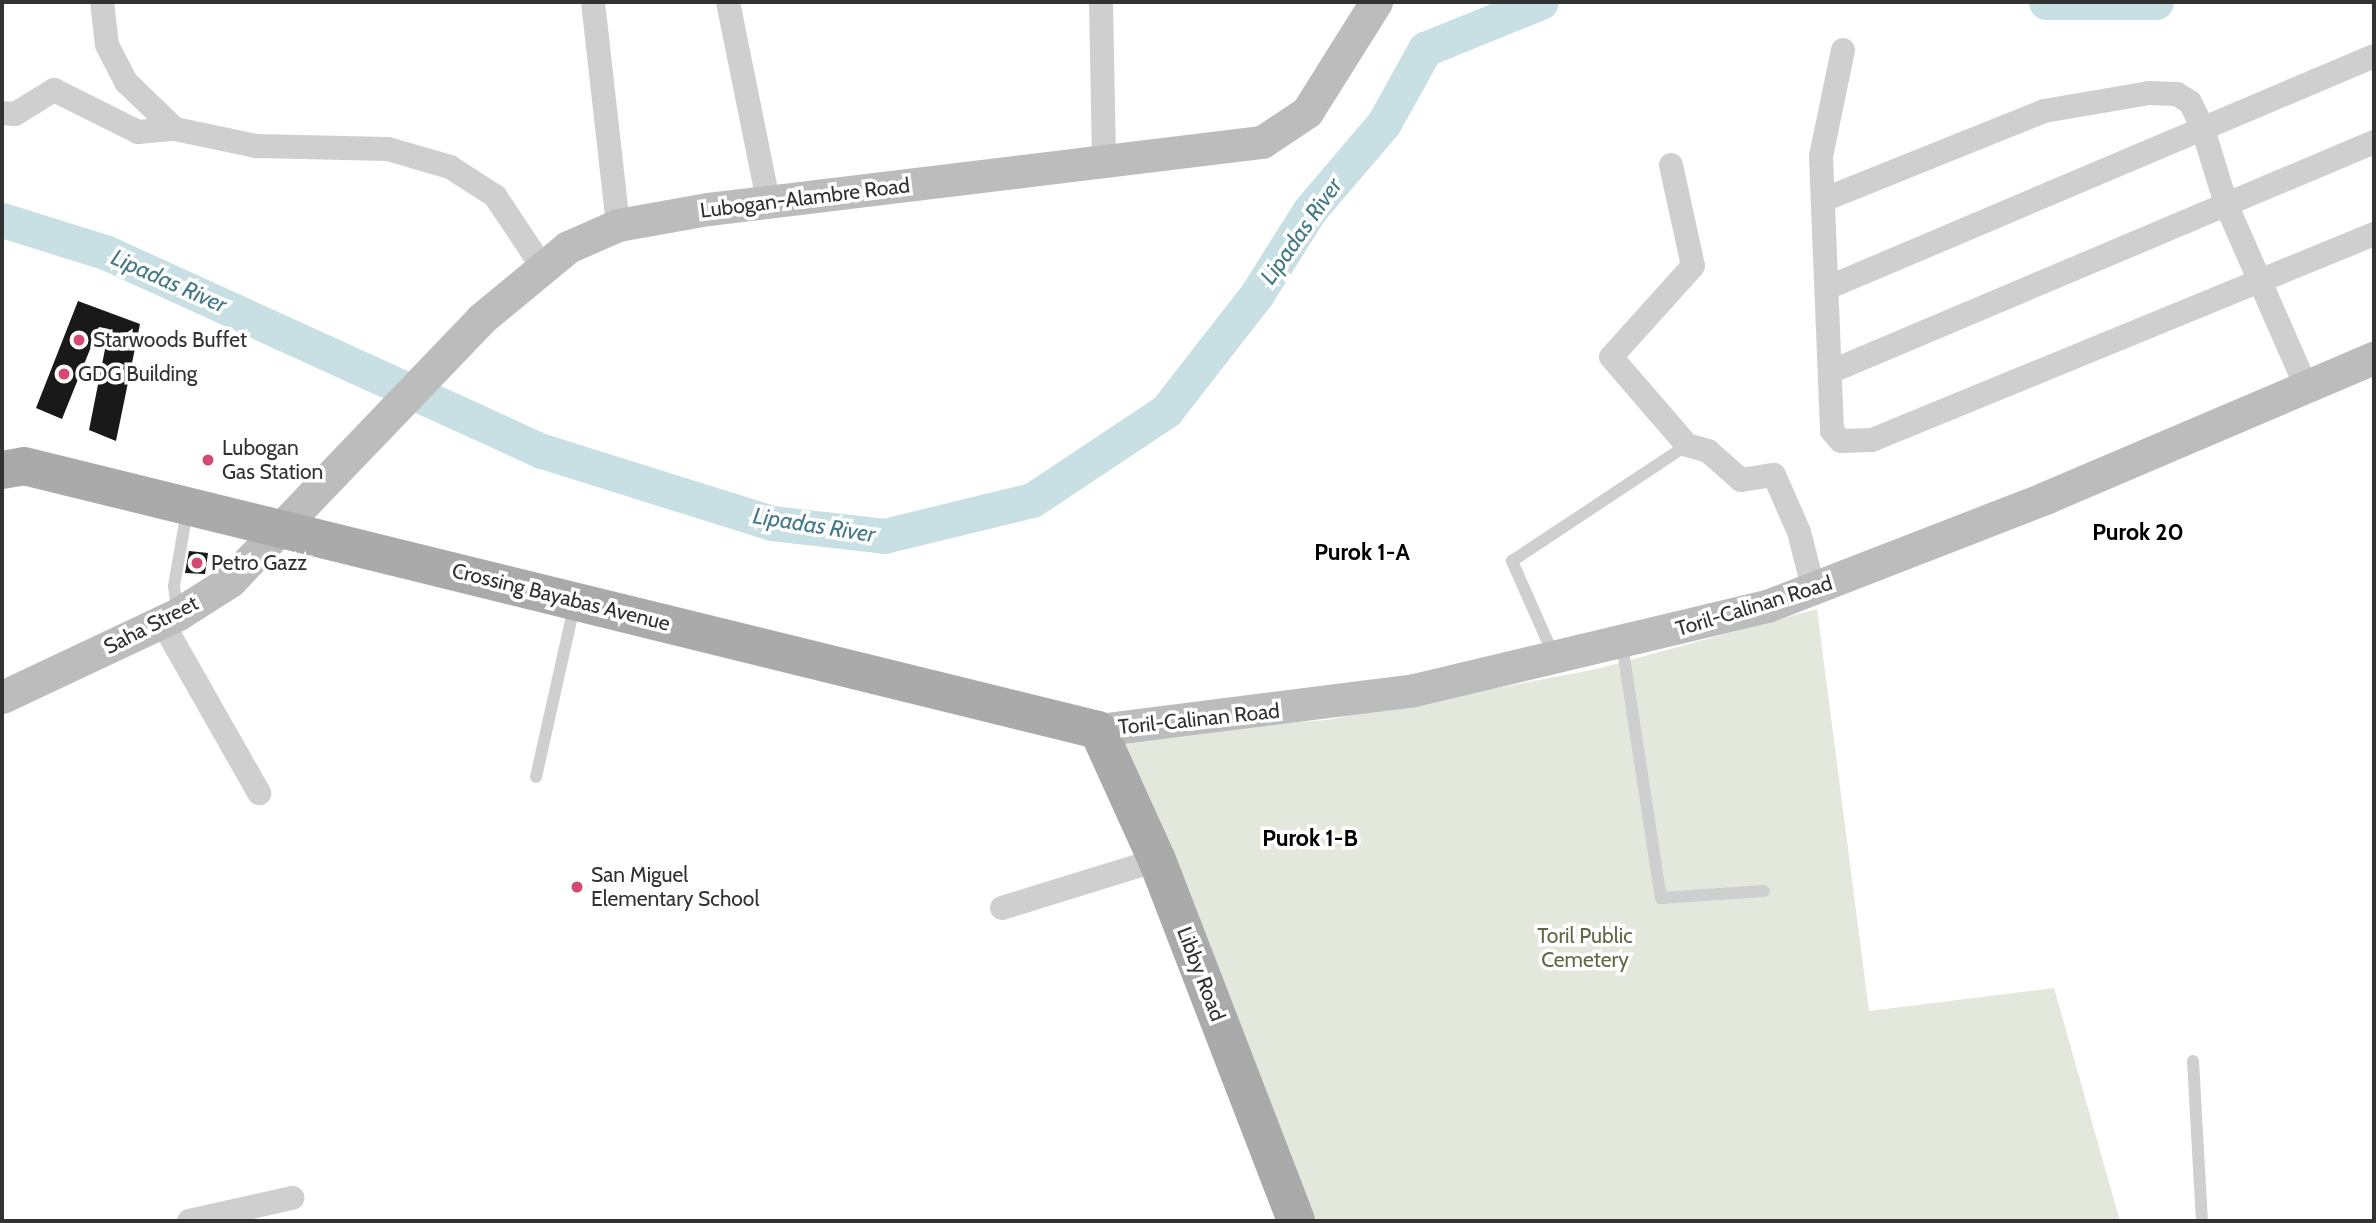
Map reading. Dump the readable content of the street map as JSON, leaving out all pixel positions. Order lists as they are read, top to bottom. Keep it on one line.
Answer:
{"streets":{"main road":["Crossing Bayabas Avenue","Libby Road"],"street":["Lubogan-Alambre Road","Toril-Calinan Road","Saha Street"]},"crossings":[["Lubogan-Alambre Road","Crossing Bayabas Avenue"],["Lubogan-Alambre Road","Saha Street"],["Crossing Bayabas Avenue","Toril-Calinan Road"],["Crossing Bayabas Avenue","Saha Street"],["Crossing Bayabas Avenue","Libby Road"],["Toril-Calinan Road","Libby Road"]],"districts":["Purok 20","Purok 1-A","Purok 1-B"],"water":["Lipadas River"],"parks":["Toril Public Cemetery"],"places":["Starwoods Buffet","GDG Building","Lubogan Gas Station","Petro Gazz","San Miguel Elementary School"]}
